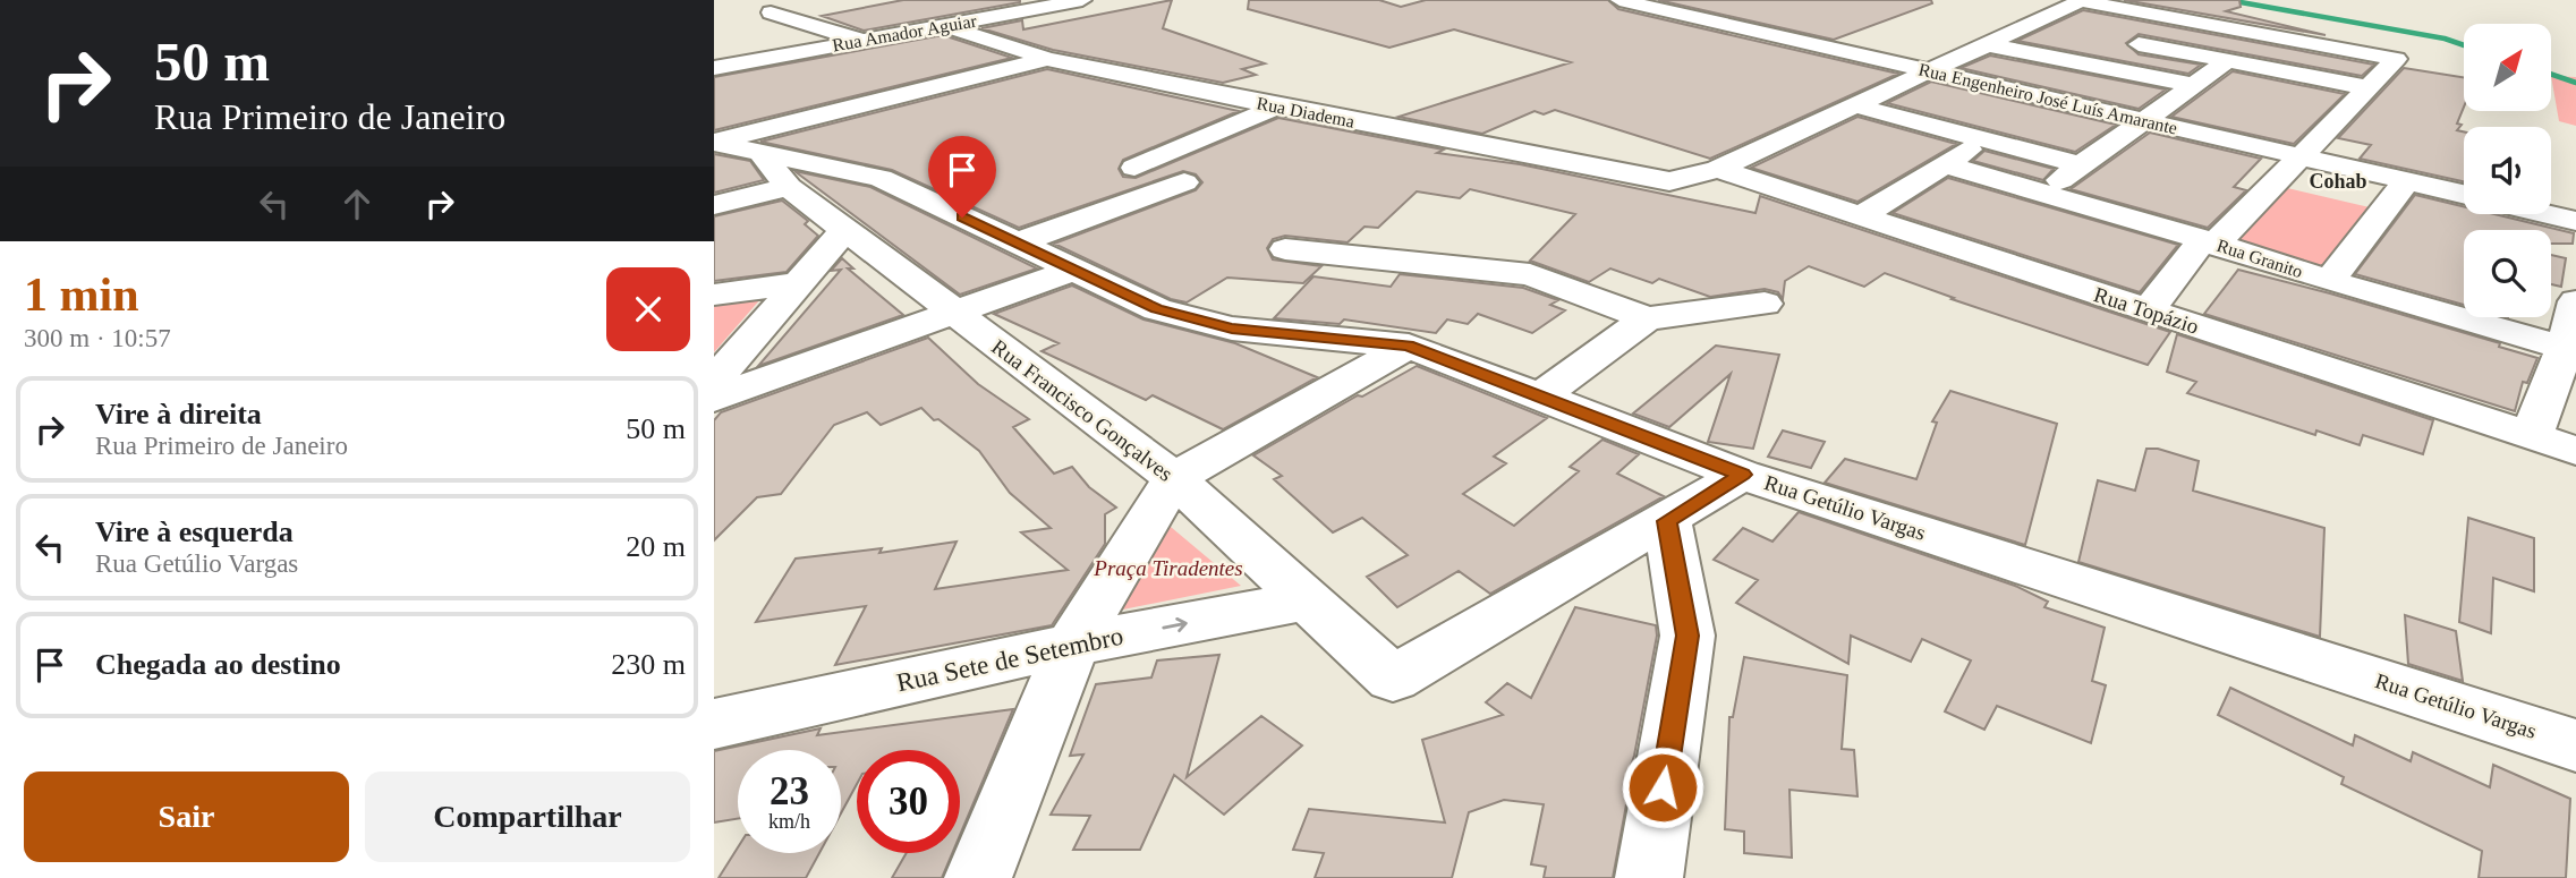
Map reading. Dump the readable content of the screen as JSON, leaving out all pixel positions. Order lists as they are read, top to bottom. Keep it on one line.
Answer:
{"streets":{"street":["Rua Amador Aguiar","Rua Engenheiro José Luís Amarante","Rua Diadema","Rua Granito","Rua Topázio","Rua Francisco Gonçalves","Rua Getúlio Vargas","Rua Sete de Setembro"]},"crossings":[["Rua Amador Aguiar","Rua Diadema"],["Rua Diadema","Rua Topázio"],["Rua Francisco Gonçalves","Rua Getúlio Vargas"],["Rua Francisco Gonçalves","Rua Sete de Setembro"]],"districts":["Cohab"],"parks":["Praça Tiradentes"],"north":"top right","page":{"turn":["50 m","Rua Primeiro de Janeiro"],"heading":["1 min","300 m · 10:57"],"list":[{"name":"Vire à direita","note":"Rua Primeiro de Janeiro","value":"50 m"},{"name":"Vire à esquerda","note":"Rua Getúlio Vargas","value":"20 m"},{"name":"Chegada ao destino","value":"230 m"}],"speed":"23 km/h","limit":"30","buttons":["Sair","Compartilhar"]}}
